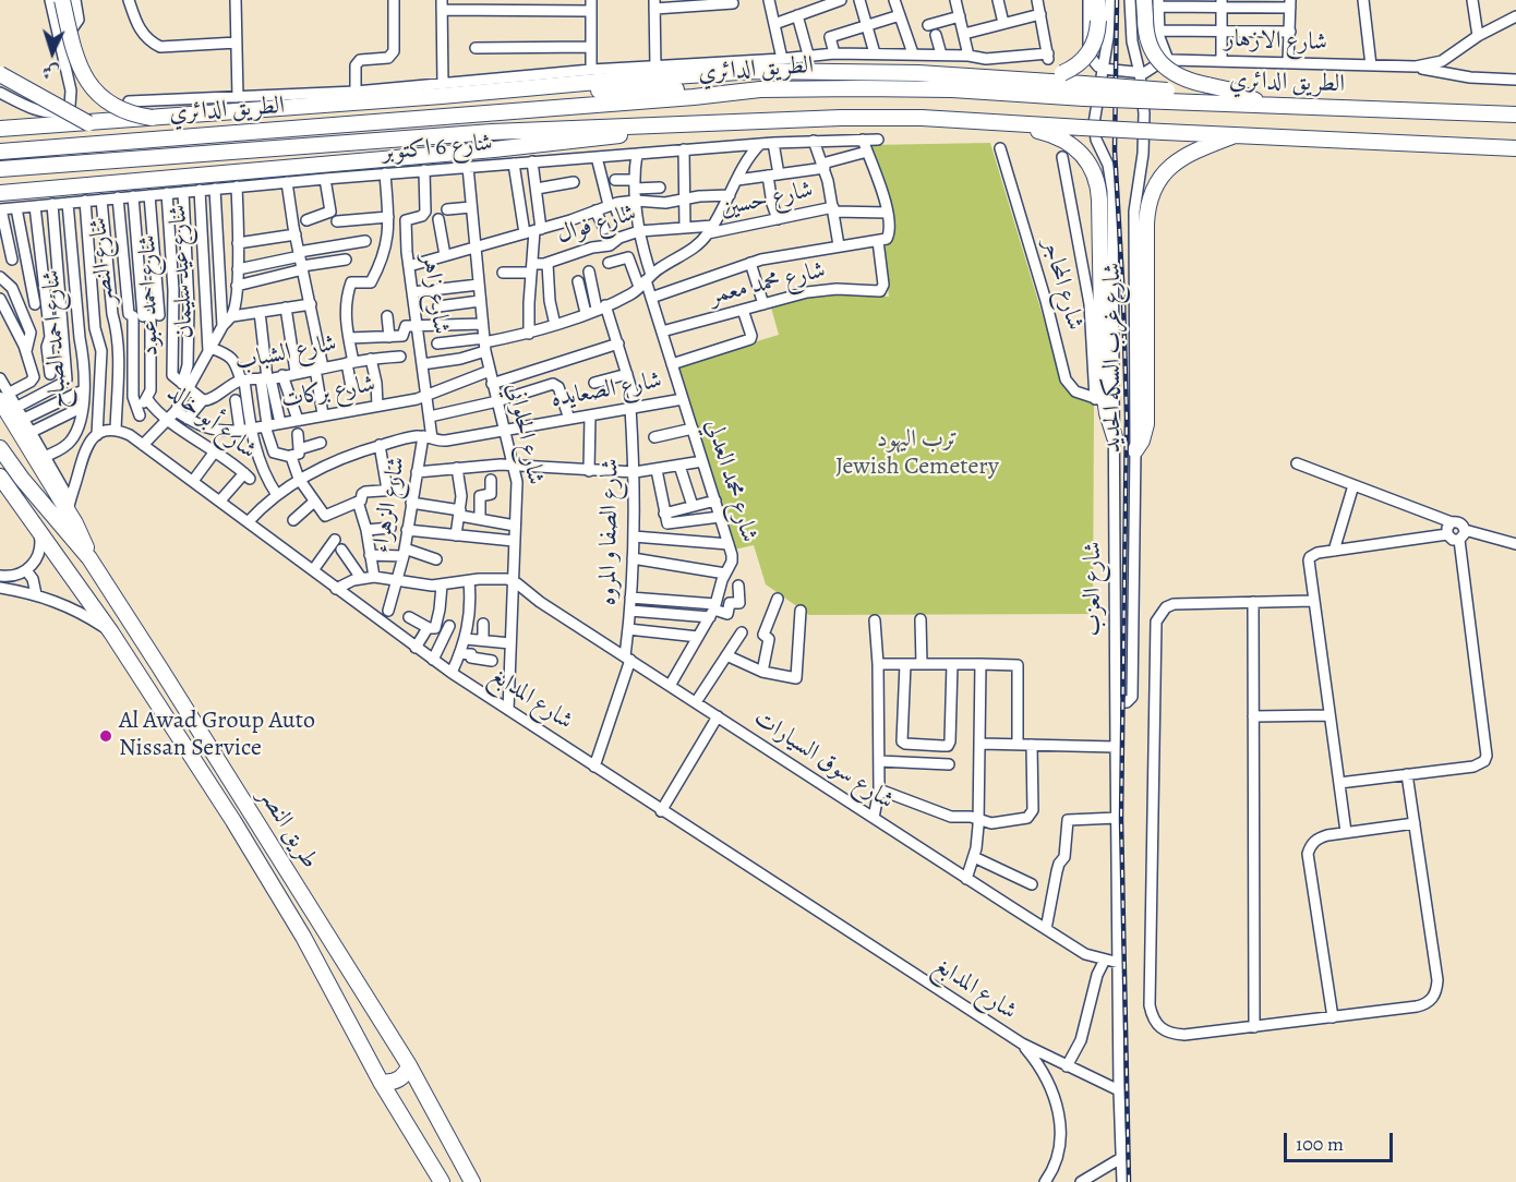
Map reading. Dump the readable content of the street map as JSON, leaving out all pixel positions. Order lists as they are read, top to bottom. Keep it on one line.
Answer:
{"streets":{"highway":["الطريق الدائري","طريق النصر"],"street":["شارع الازهار","شارع 6 اكتوبر","شارع حسين","شارع فوال","شارع النصر","شارع عيد سليمان","شارع محمد معمر","شارع المحاجر","شارع زاهر","شارع احمد عبود","شارع احمد الصباح","شارع الشباب","شارع غرب السكه الحديد","شارع الصعايده","شارع بركات","شارع أبو خالد","شارع الحلواني","شارع محمد العدلي","شارع الزهراء","شارع الصفا و المروه","شارع العزب","شارع المدابغ","شارع سوق السيارات"]},"crossings":[["شارع الازهار","شارع غرب السكه الحديد"],["شارع 6 اكتوبر","شارع النصر"],["شارع 6 اكتوبر","شارع عيد سليمان"],["شارع 6 اكتوبر","شارع احمد عبود"],["شارع 6 اكتوبر","شارع احمد الصباح"],["شارع 6 اكتوبر","شارع الحلواني"],["شارع حسين","شارع فوال"],["شارع محمد معمر","شارع محمد العدلي"],["شارع زاهر","شارع الصعايده"],["شارع زاهر","شارع بركات"],["شارع زاهر","شارع الزهراء"],["شارع غرب السكه الحديد","شارع العزب"],["شارع الصعايده","شارع الحلواني"],["شارع الصعايده","شارع محمد العدلي"],["شارع الصعايده","شارع الزهراء"],["شارع الصعايده","شارع الصفا و المروه"],["شارع الصعايده","شارع المدابغ"],["شارع بركات","شارع أبو خالد"],["شارع بركات","شارع الحلواني"],["شارع أبو خالد","شارع المدابغ"],["شارع الحلواني","شارع المدابغ"],["شارع الحلواني","شارع سوق السيارات"],["شارع محمد العدلي","شارع سوق السيارات"],["شارع الصفا و المروه","شارع المدابغ"],["شارع الصفا و المروه","شارع سوق السيارات"],["شارع العزب","شارع المدابغ"],["شارع العزب","شارع سوق السيارات"]],"parks":["ترب اليهود Jewish Cemetery"],"places":["Al Awad Group Auto Nissan Service"],"scale_bar":"100 m","north":"bottom"}
